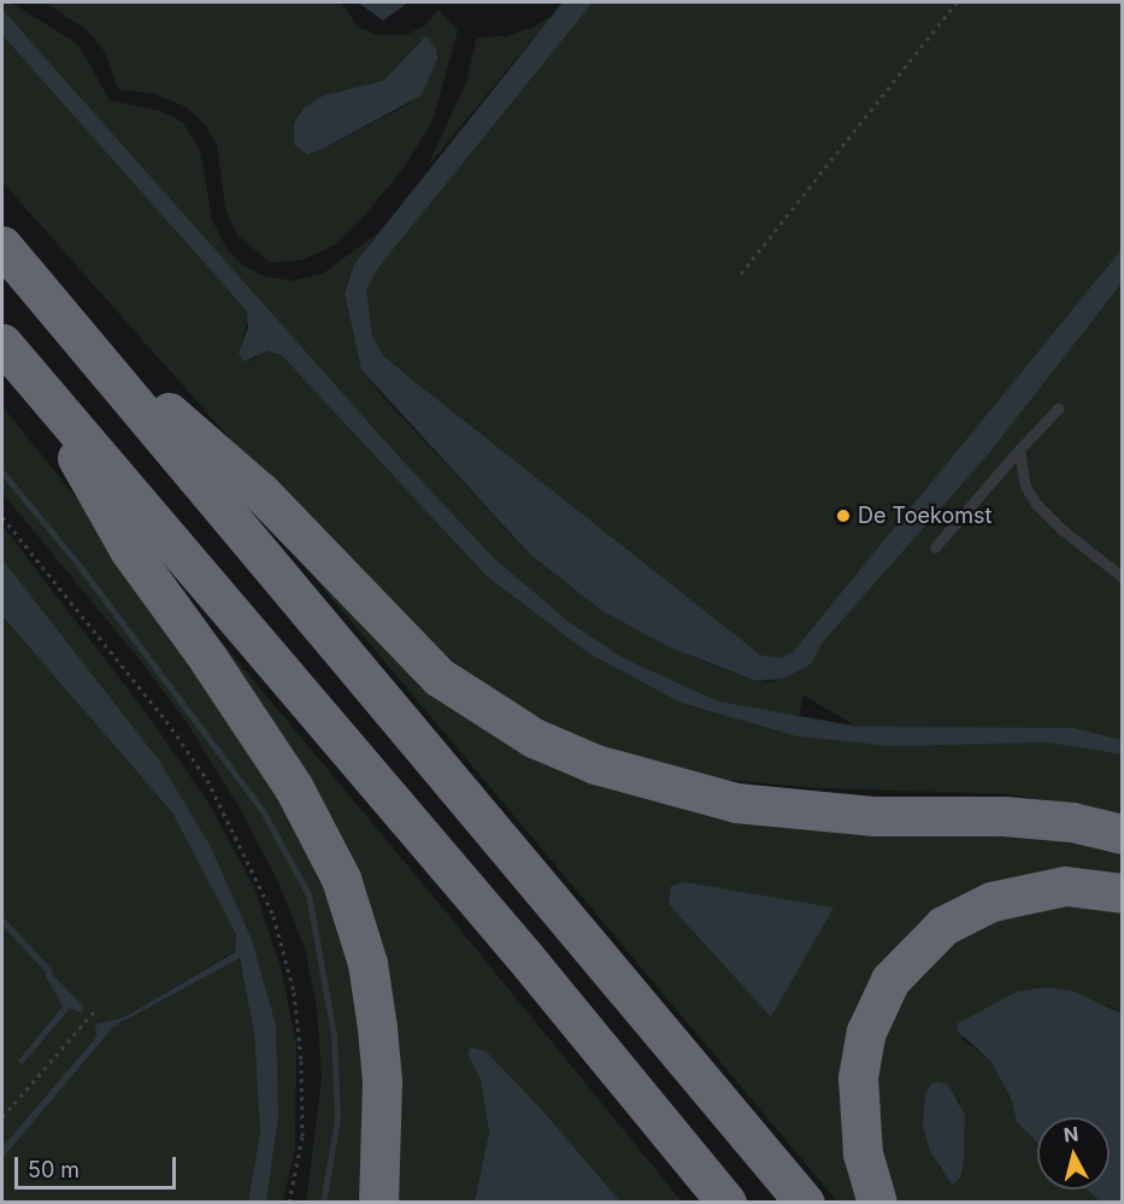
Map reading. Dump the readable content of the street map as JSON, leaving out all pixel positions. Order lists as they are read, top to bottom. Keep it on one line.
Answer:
{"places":["De Toekomst"],"scale_bar":"50 m","north":"top"}
